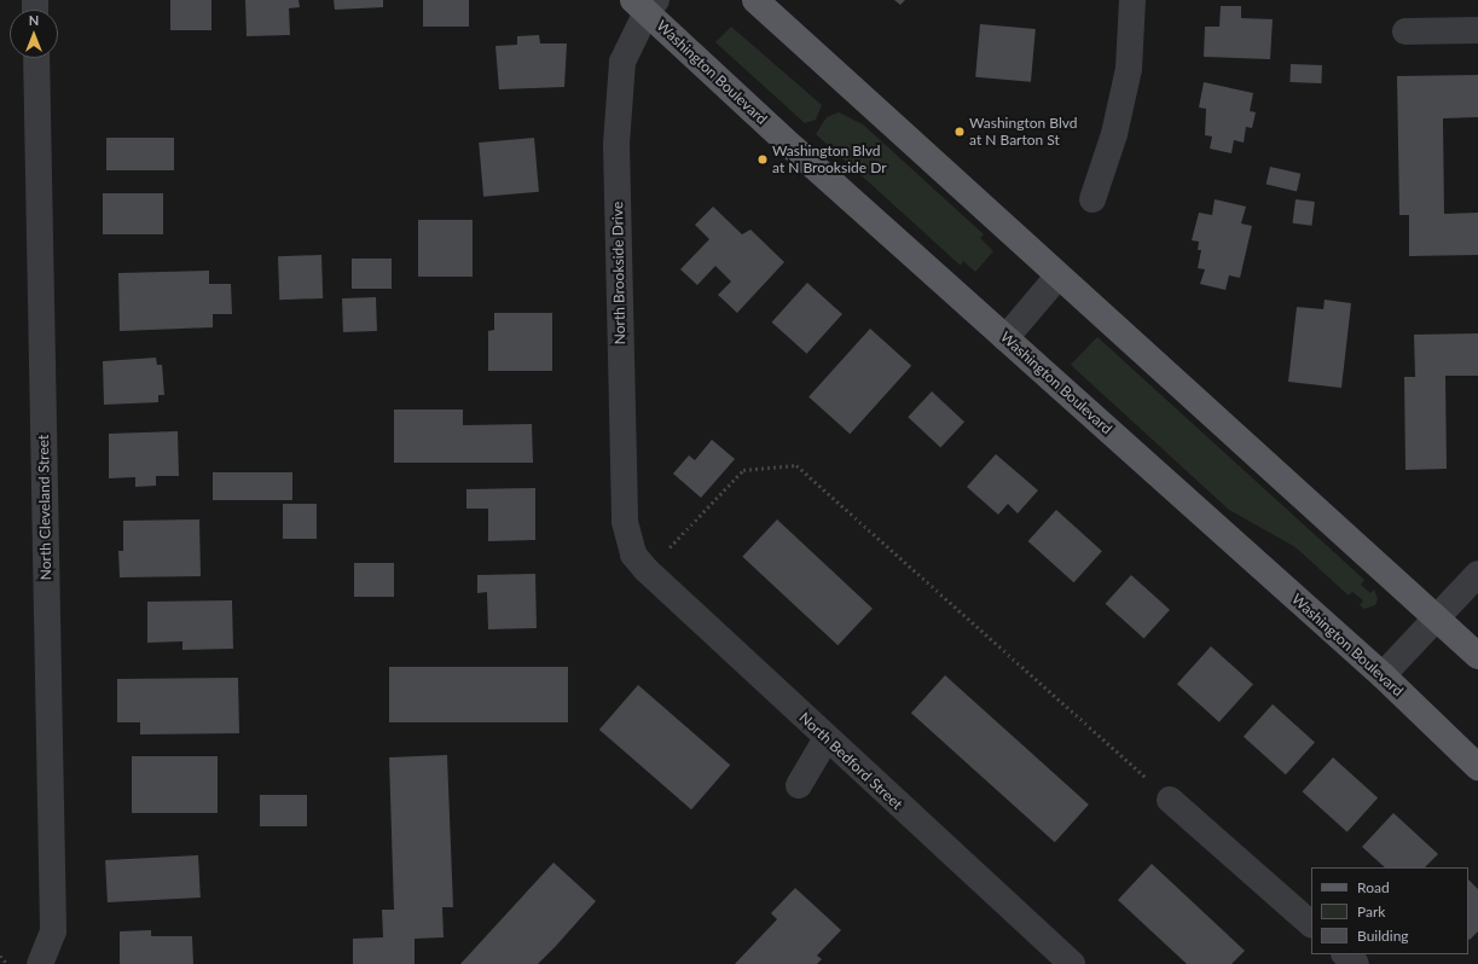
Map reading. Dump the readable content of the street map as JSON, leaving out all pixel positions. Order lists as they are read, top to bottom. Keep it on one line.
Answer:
{"streets":{"main road":["Washington Boulevard"],"street":["North Brookside Drive","North Cleveland Street","North Bedford Street"]},"crossings":[["Washington Boulevard","North Brookside Drive"],["North Brookside Drive","North Bedford Street"]],"places":["Washington Blvd at N Barton St","Washington Blvd at N Brookside Dr"],"legend":["Road","Park","Building"],"north":"top"}
